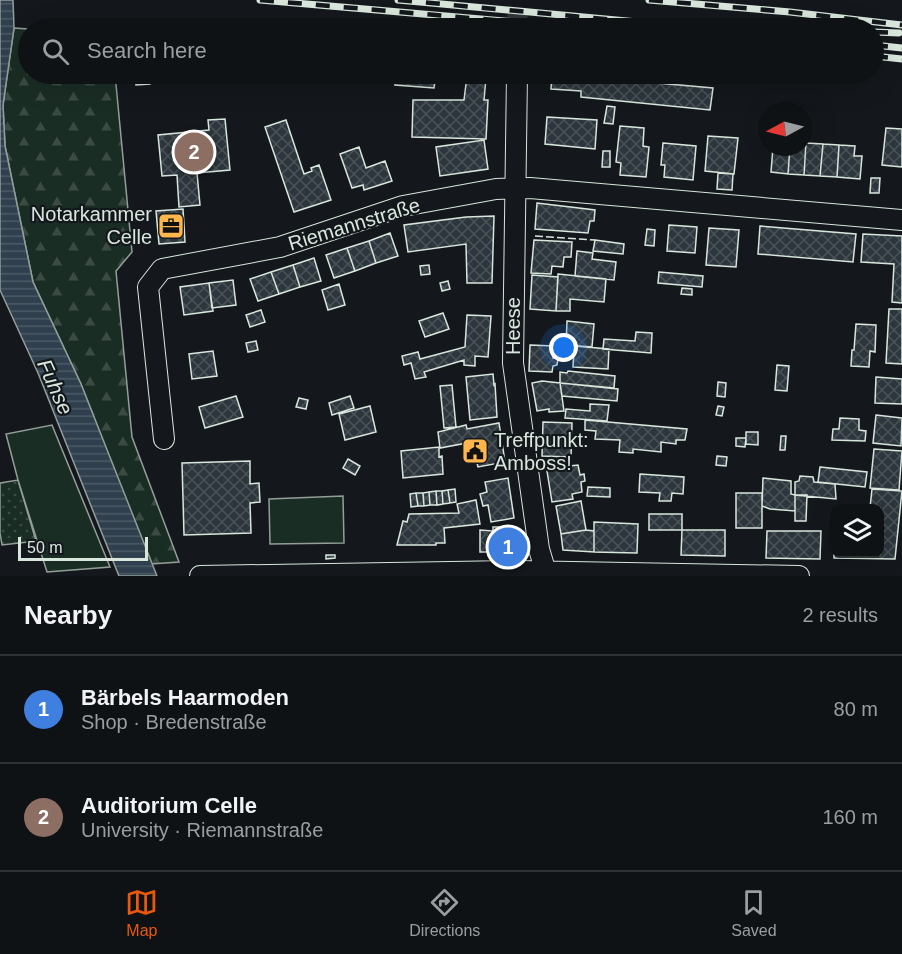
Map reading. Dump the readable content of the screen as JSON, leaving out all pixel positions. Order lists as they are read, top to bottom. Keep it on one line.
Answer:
{"streets":{"street":["Riemannstraße","Heese"]},"crossings":[["Riemannstraße","Heese"]],"water":["Fuhse"],"places":{"office":["Notarkammer Celle"],"public building":["Treffpunkt: Amboss!"]},"scale_bar":"50 m","north":"left","page":{"search":"Search here","pins":["2","1"],"scale":"50 m","heading":["Nearby","2 results"],"list":[{"mark":"1","name":"Bärbels Haarmoden","note":"Shop · Bredenstraße","value":"80 m"},{"mark":"2","name":"Auditorium Celle","note":"University · Riemannstraße","value":"160 m"}],"nav":["Map","Directions","Saved"]}}
